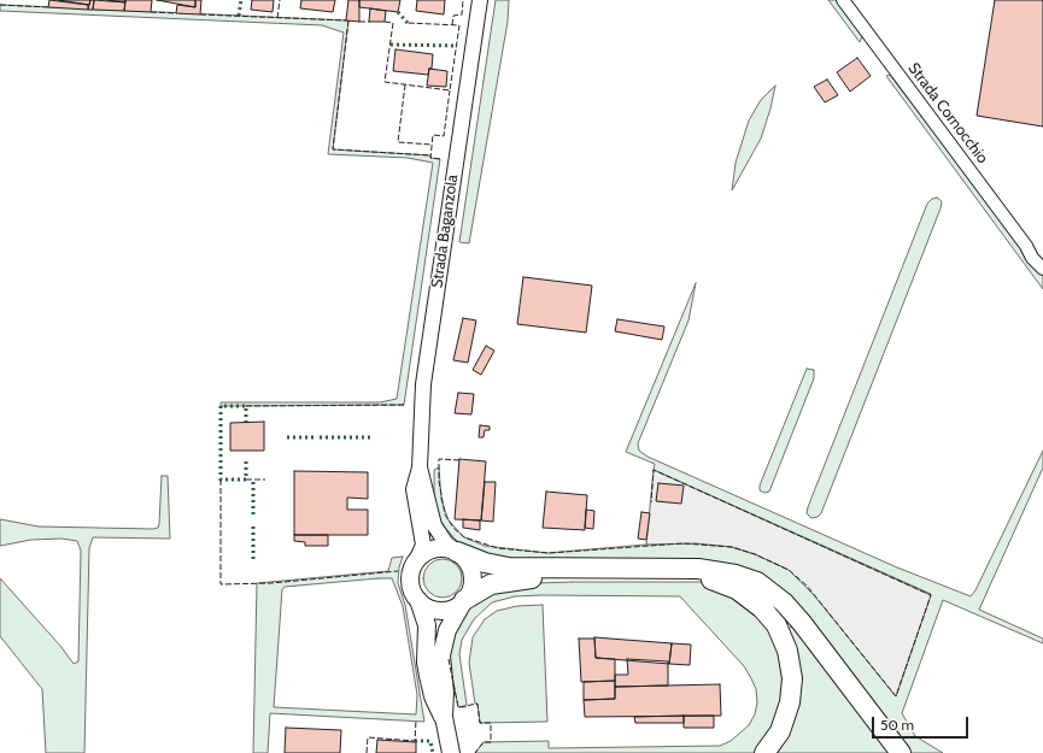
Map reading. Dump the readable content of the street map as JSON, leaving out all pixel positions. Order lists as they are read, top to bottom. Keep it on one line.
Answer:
{"streets":{"main road":["Strada Baganzola"],"street":["Strada Cornocchio"]},"scale_bar":"50 m"}
